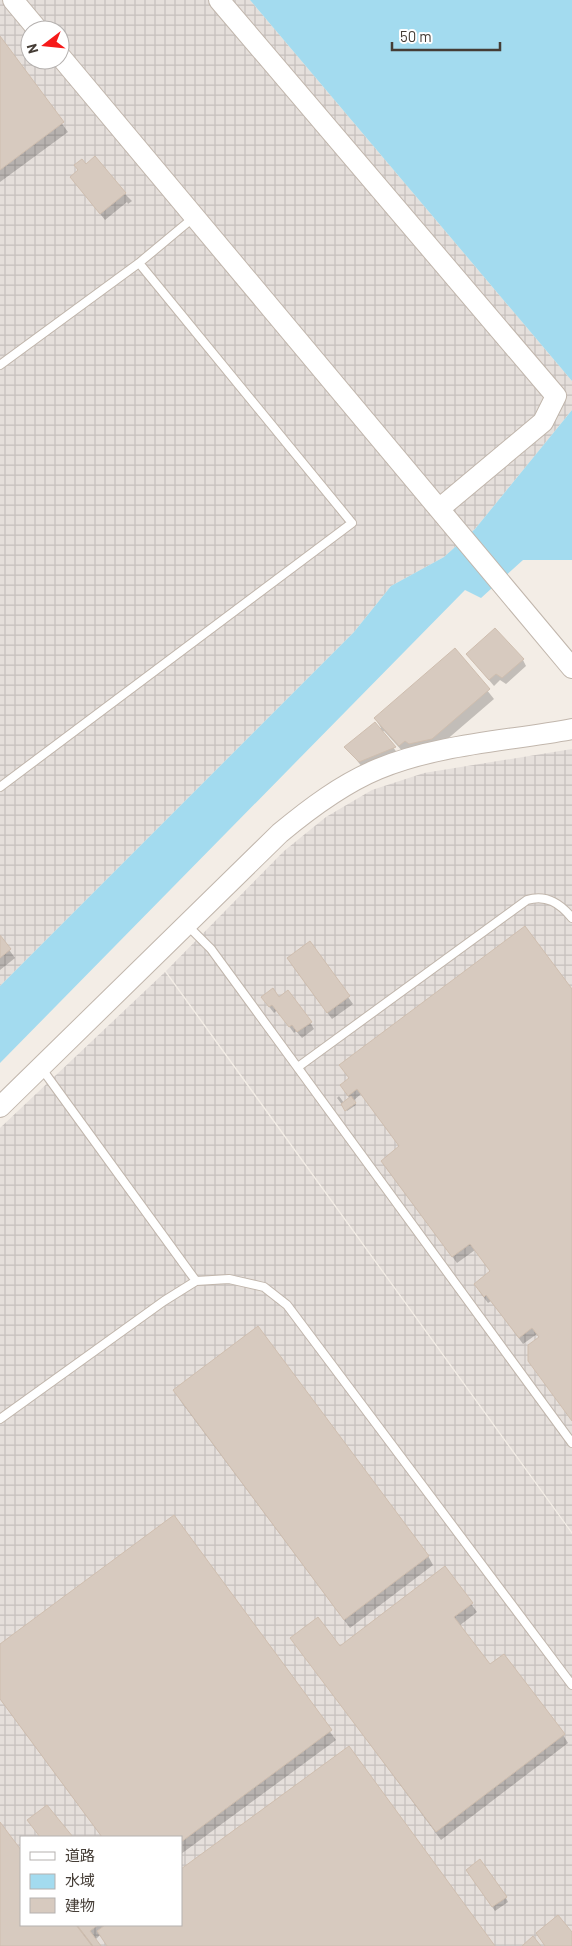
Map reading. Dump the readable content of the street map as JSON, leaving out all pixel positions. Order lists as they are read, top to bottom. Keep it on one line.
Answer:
{"legend":["道路","水域","建物"],"scale_bar":"50 m","north":"left"}
